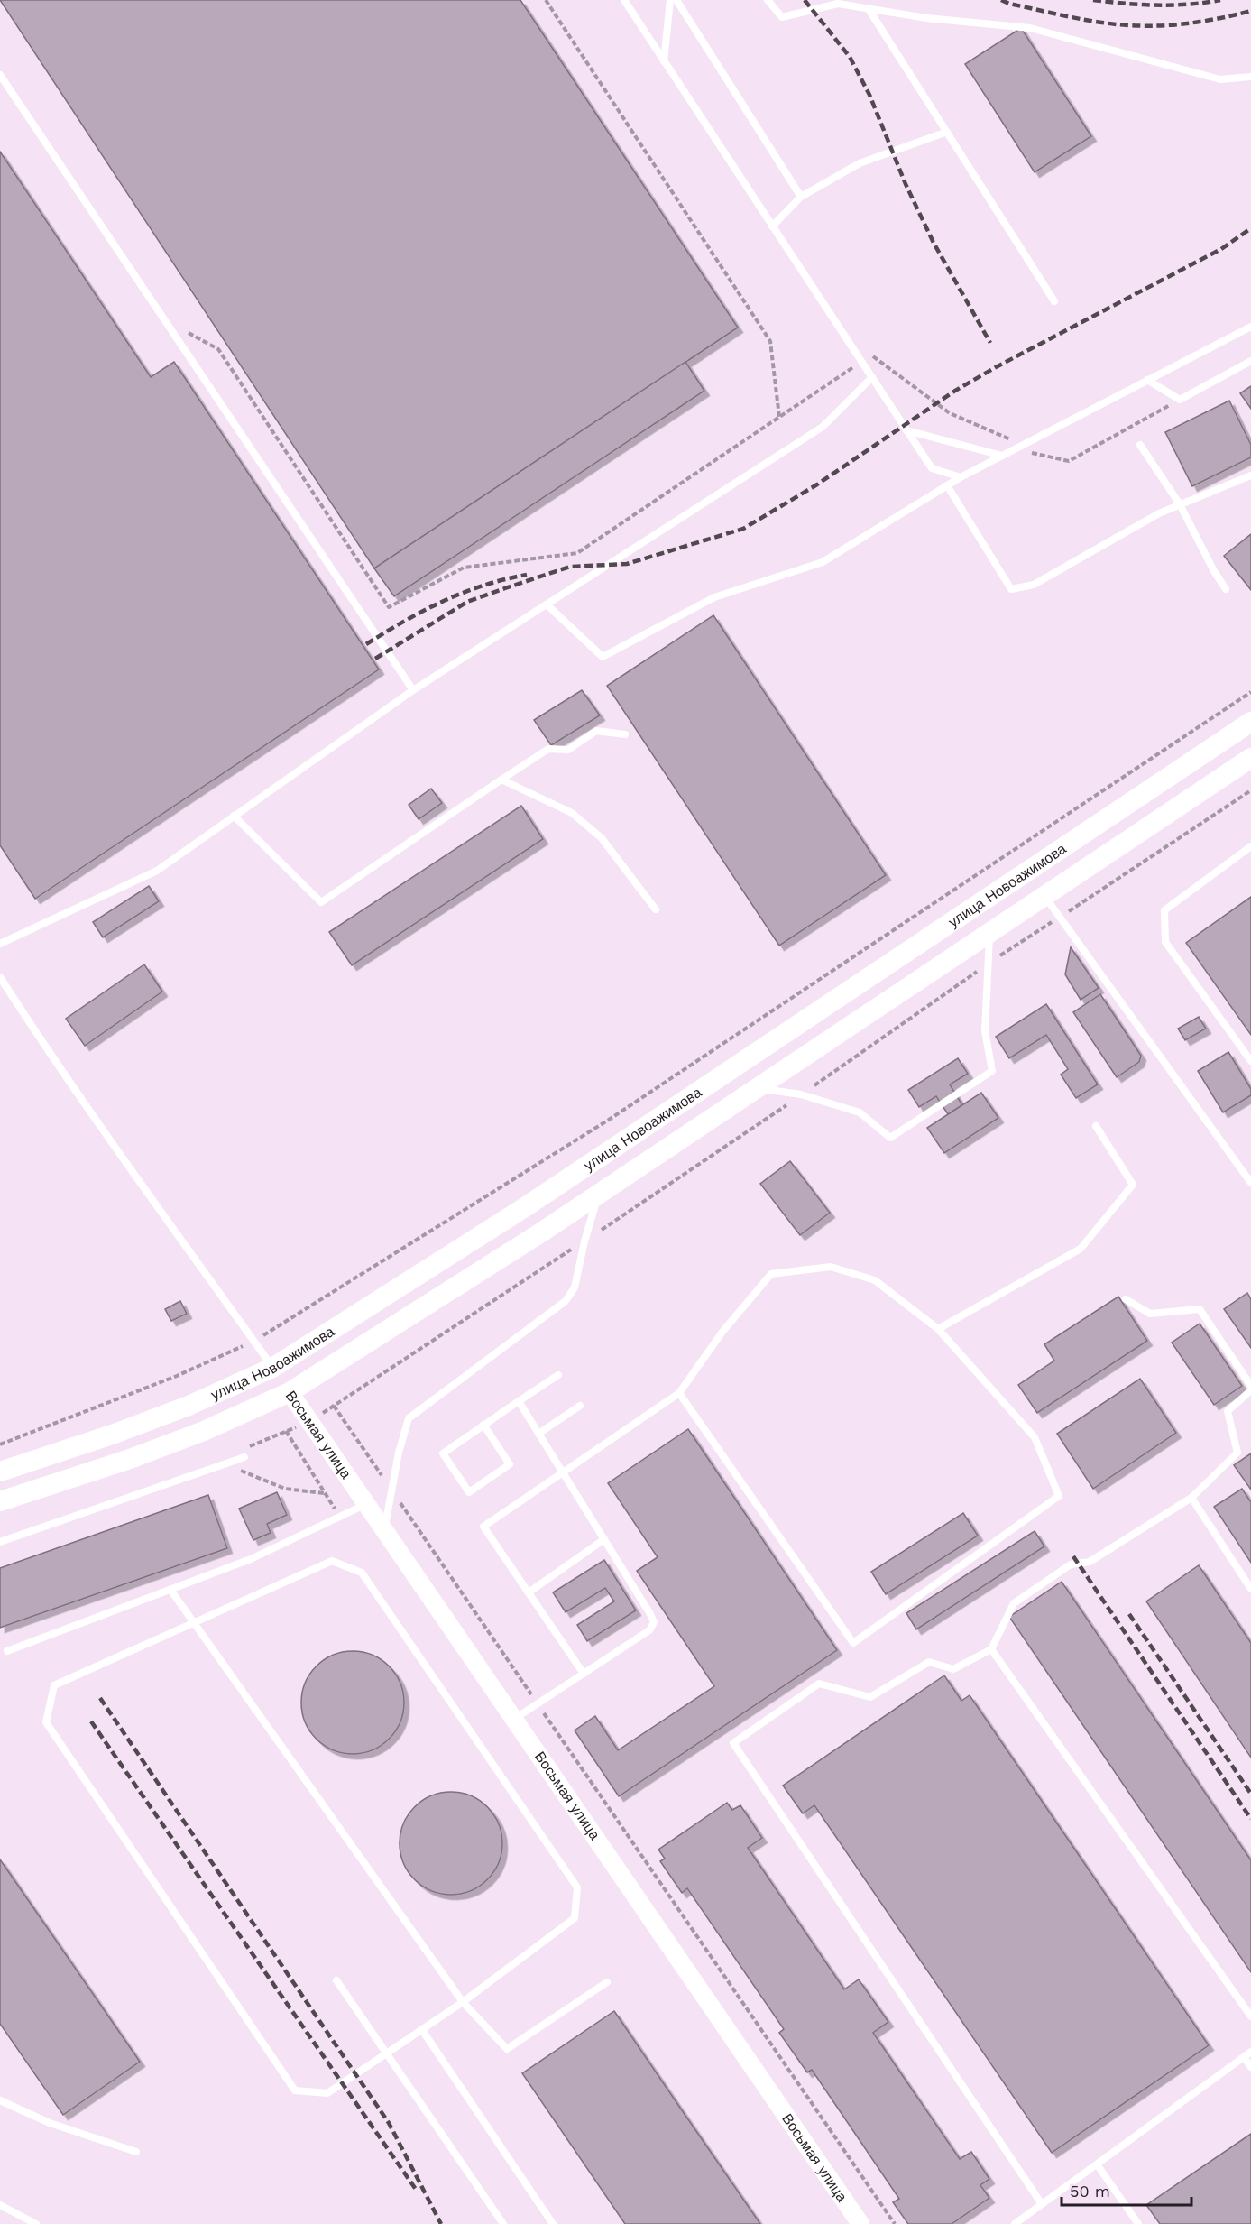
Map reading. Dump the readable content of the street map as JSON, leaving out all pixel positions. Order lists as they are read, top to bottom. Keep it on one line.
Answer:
{"streets":{"main road":["улица Новоажимова","Восьмая улица"]},"crossings":[["улица Новоажимова","Восьмая улица"]],"scale_bar":"50 m"}
